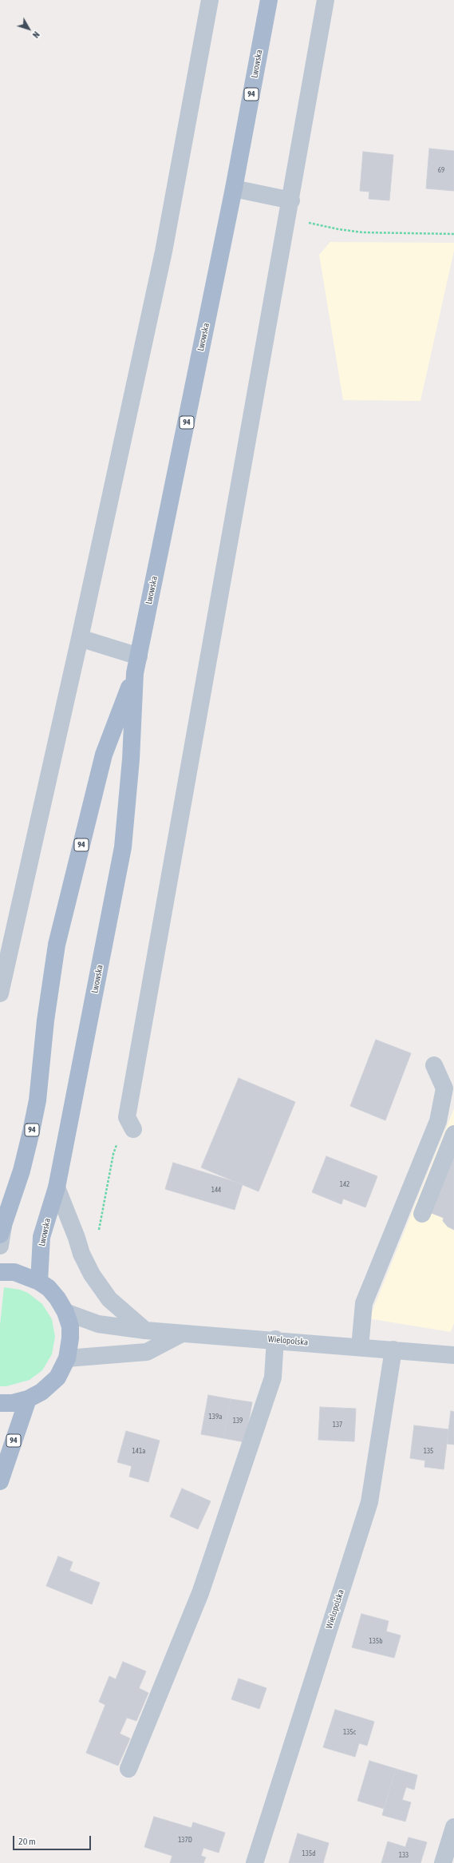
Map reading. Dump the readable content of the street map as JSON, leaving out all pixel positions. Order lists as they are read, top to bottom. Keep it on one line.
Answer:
{"streets":{"main road":["Lwowska","94"],"street":["Wielopolska"]},"house_numbers":["69","142","144","139a","139","137","141a","135","135b","135c","137D","135d","133"],"scale_bar":"20 m","north":"bottom right"}
